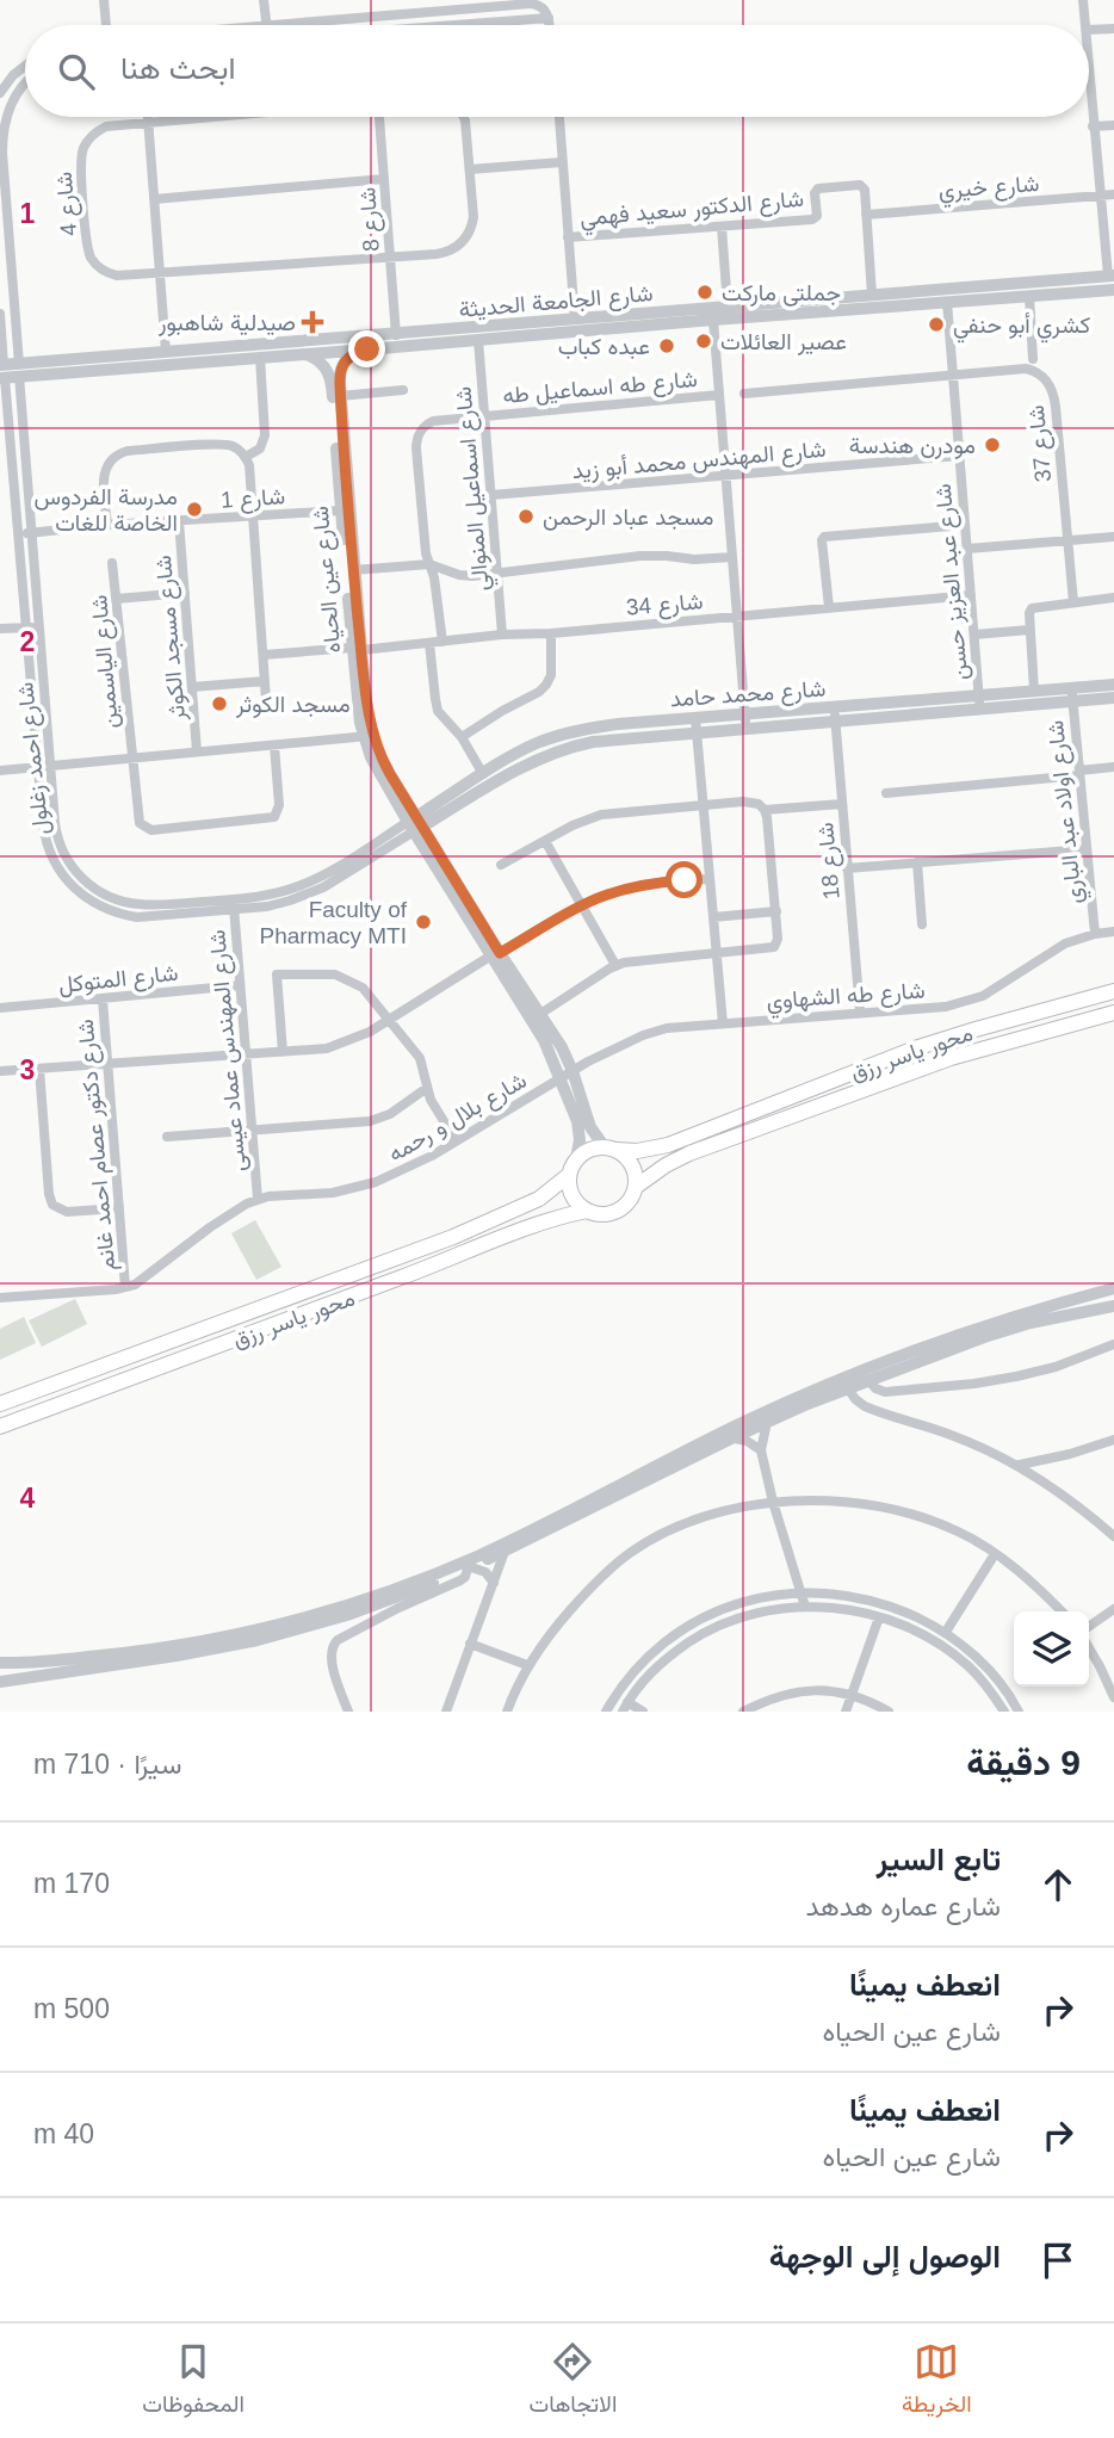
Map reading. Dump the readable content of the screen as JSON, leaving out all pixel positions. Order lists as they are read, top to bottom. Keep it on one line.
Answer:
{"streets":{"main road":["محور ياسر رزق"],"street":["شارع خيري","شارع 4","شارع الدكتور سعيد فهمي","شارع 8","شارع الجامعة الحديثة","شارع طه اسماعيل طه","شارع 37","شارع المهندس محمد أبو زيد","شارع اسماعيل المنوالي","شارع 1","شارع عين الحياه","شارع عبد العزيز حسن","شارع 34","شارع مسجد الكوثر","شارع الياسمين","شارع محمد حامد","شارع احمد زغلول","شارع اولاد عبد الباري","شارع 18","شارع المتوكل","شارع طه الشهاوي","شارع المهندس عماد عيسى","شارع بلال و رحمه","شارع دكتور عصام احمد غانم"]},"crossings":[["شارع خيري","شارع الدكتور سعيد فهمي"],["شارع 4","شارع 8"],["شارع 8","شارع الجامعة الحديثة"],["شارع الجامعة الحديثة","شارع اسماعيل المنوالي"],["شارع الجامعة الحديثة","شارع عين الحياه"],["شارع الجامعة الحديثة","شارع عبد العزيز حسن"],["شارع الجامعة الحديثة","شارع احمد زغلول"],["شارع طه اسماعيل طه","شارع اسماعيل المنوالي"],["شارع طه اسماعيل طه","شارع 34"],["شارع 37","شارع عبد العزيز حسن"],["شارع المهندس محمد أبو زيد","شارع اسماعيل المنوالي"],["شارع المهندس محمد أبو زيد","شارع عبد العزيز حسن"],["شارع اسماعيل المنوالي","شارع 34"],["شارع 1","شارع عين الحياه"],["شارع 1","شارع مسجد الكوثر"],["شارع 1","شارع احمد زغلول"],["شارع عين الحياه","شارع 34"],["شارع عين الحياه","شارع محمد حامد"],["شارع عين الحياه","شارع احمد زغلول"],["شارع عين الحياه","شارع طه الشهاوي"],["شارع عين الحياه","محور ياسر رزق"],["شارع عين الحياه","شارع بلال و رحمه"],["شارع عبد العزيز حسن","شارع 34"],["شارع عبد العزيز حسن","شارع محمد حامد"],["شارع محمد حامد","شارع احمد زغلول"],["شارع محمد حامد","شارع اولاد عبد الباري"],["شارع محمد حامد","شارع 18"],["شارع احمد زغلول","شارع المهندس عماد عيسى"],["شارع اولاد عبد الباري","شارع طه الشهاوي"],["شارع 18","شارع طه الشهاوي"],["شارع المتوكل","شارع المهندس عماد عيسى"],["شارع المتوكل","شارع دكتور عصام احمد غانم"],["شارع طه الشهاوي","شارع بلال و رحمه"],["شارع المهندس عماد عيسى","شارع بلال و رحمه"],["شارع بلال و رحمه","شارع دكتور عصام احمد غانم"]],"places":{"other":["جملتى ماركت","كشري أبو حنفي","عصير العائلات","عبده كباب","مودرن هندسة","مدرسة الفردوس الخاصة للغات","مسجد عباد الرحمن","مسجد الكوثر","Faculty of Pharmacy MTI"],"health":["صيدلية شاهبور"]},"page":{"search":"ابحث هنا","heading":["9 دقيقة","سيرًا · 710 m"],"list":[["تابع السير","شارع عماره هدهد","170 m"],["انعطف يمينًا","شارع عين الحياه","500 m"],["انعطف يمينًا","شارع عين الحياه","40 m"],"الوصول إلى الوجهة"],"nav":["الخريطة","الاتجاهات","المحفوظات"]},"grid":{"rows":["1","2","3","4"]}}
